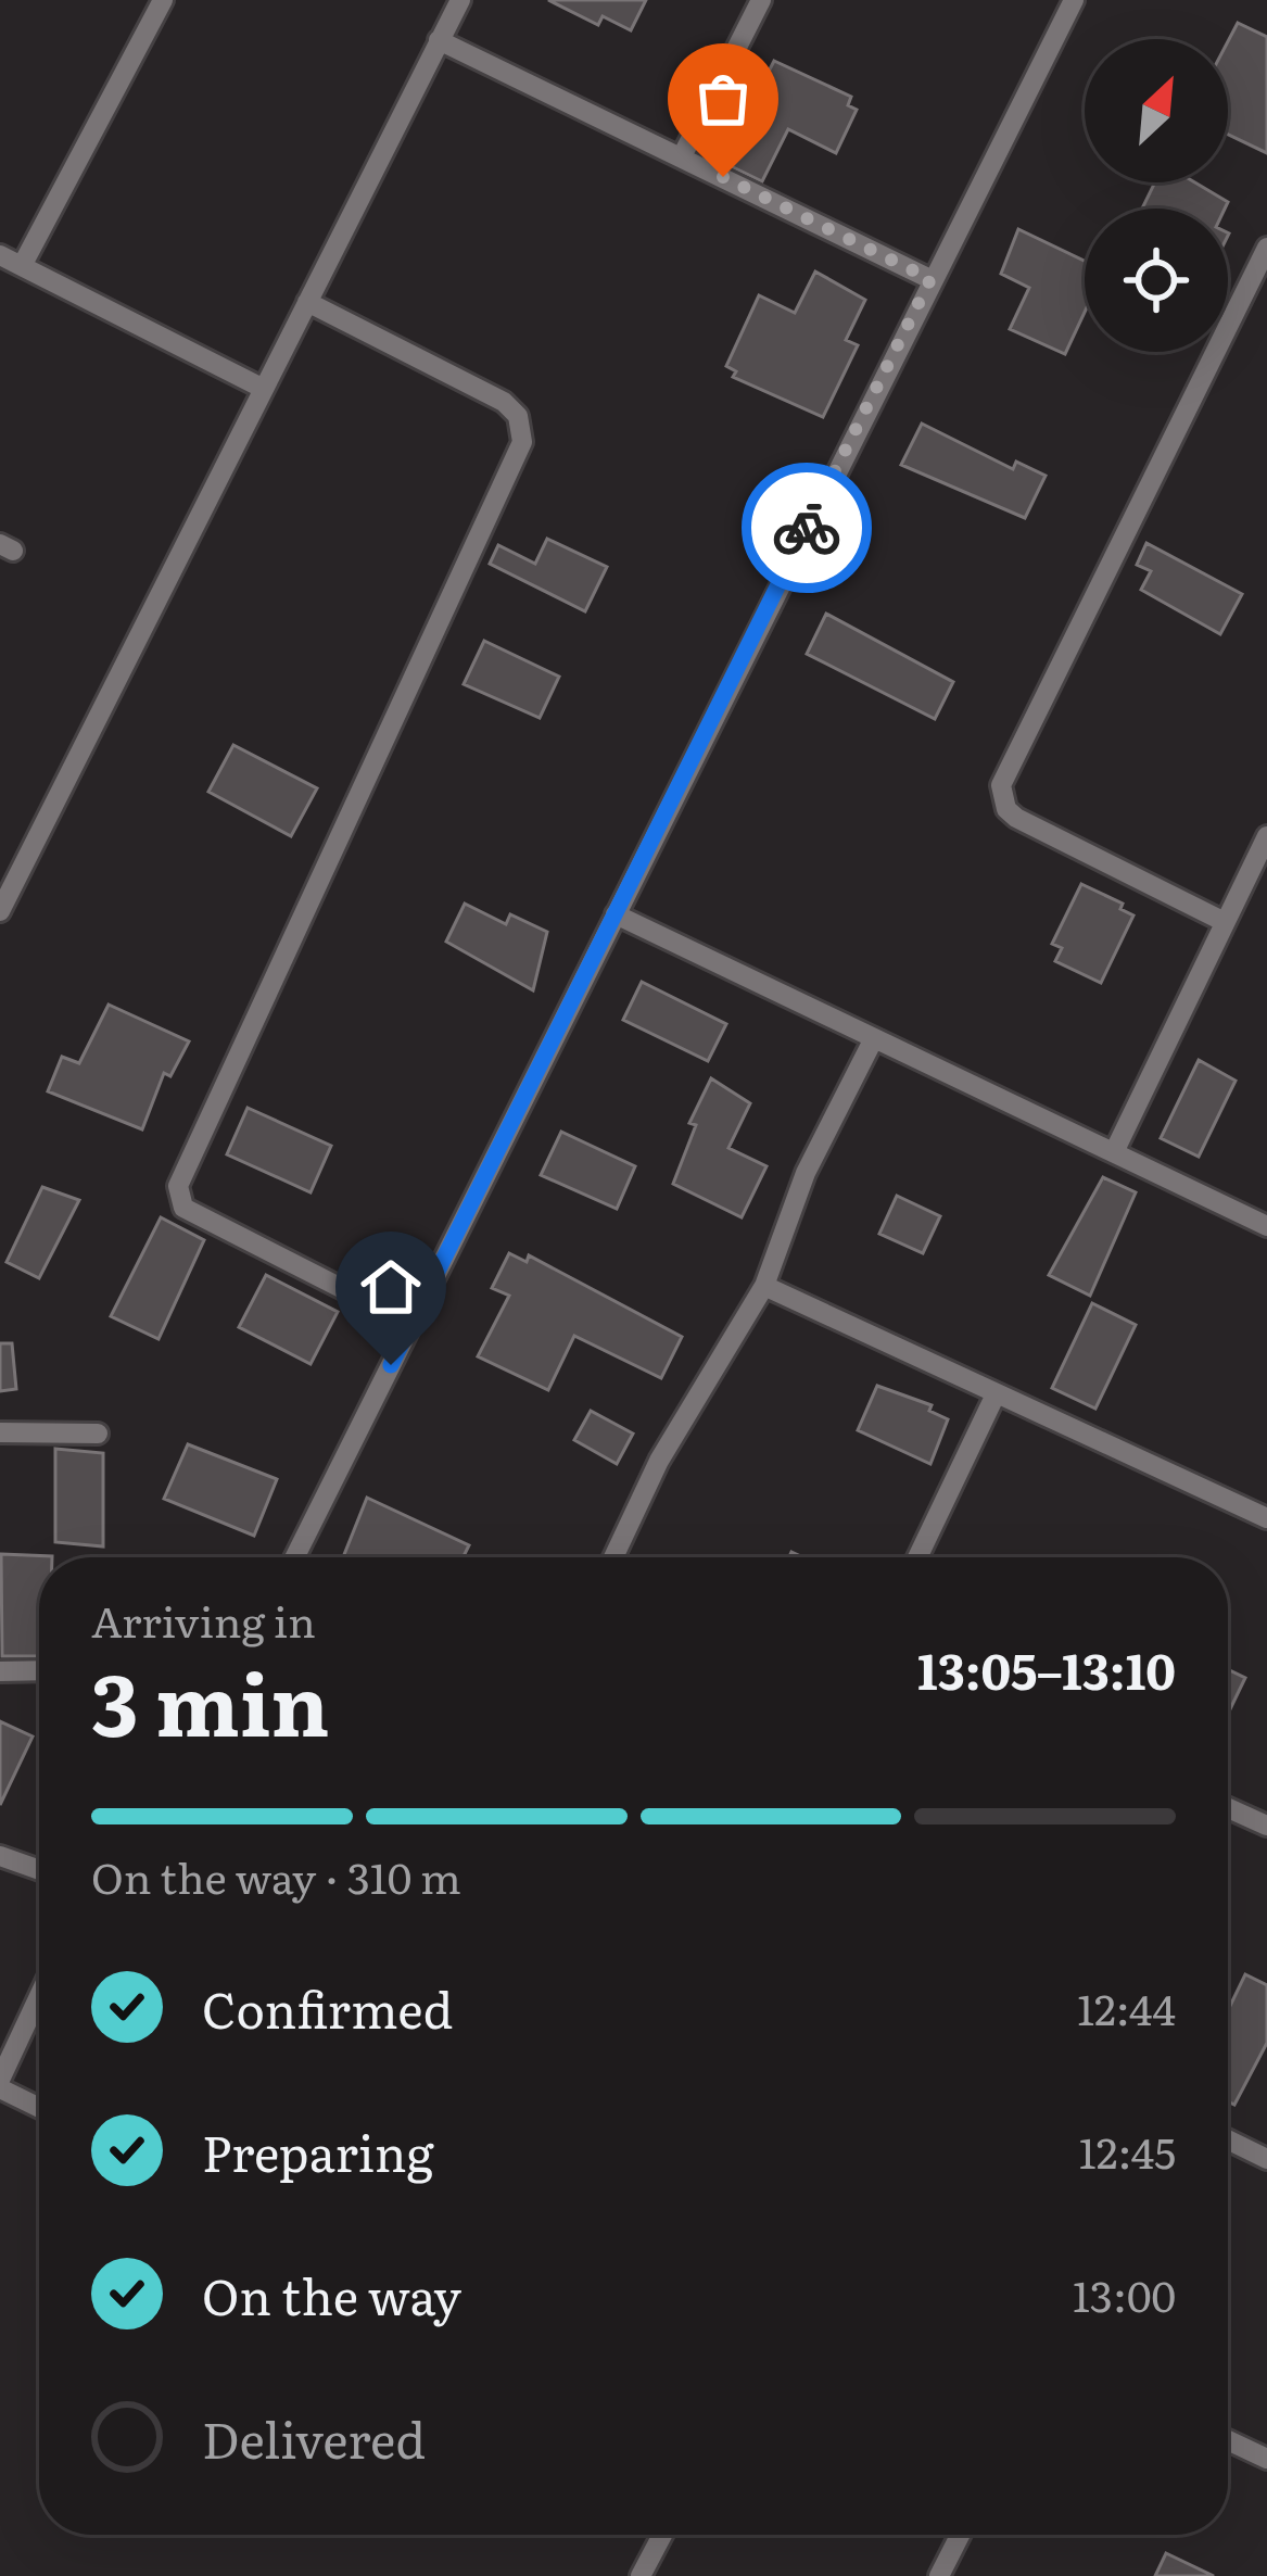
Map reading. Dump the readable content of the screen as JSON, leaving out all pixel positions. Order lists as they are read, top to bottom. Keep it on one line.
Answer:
{"north":"top right","page":{"heading":["3 min","Arriving in","13:05–13:10"],"bar":"On the way · 310 m","list":[["Confirmed","12:44"],["Preparing","12:45"],["On the way","13:00"],"Delivered"]}}
